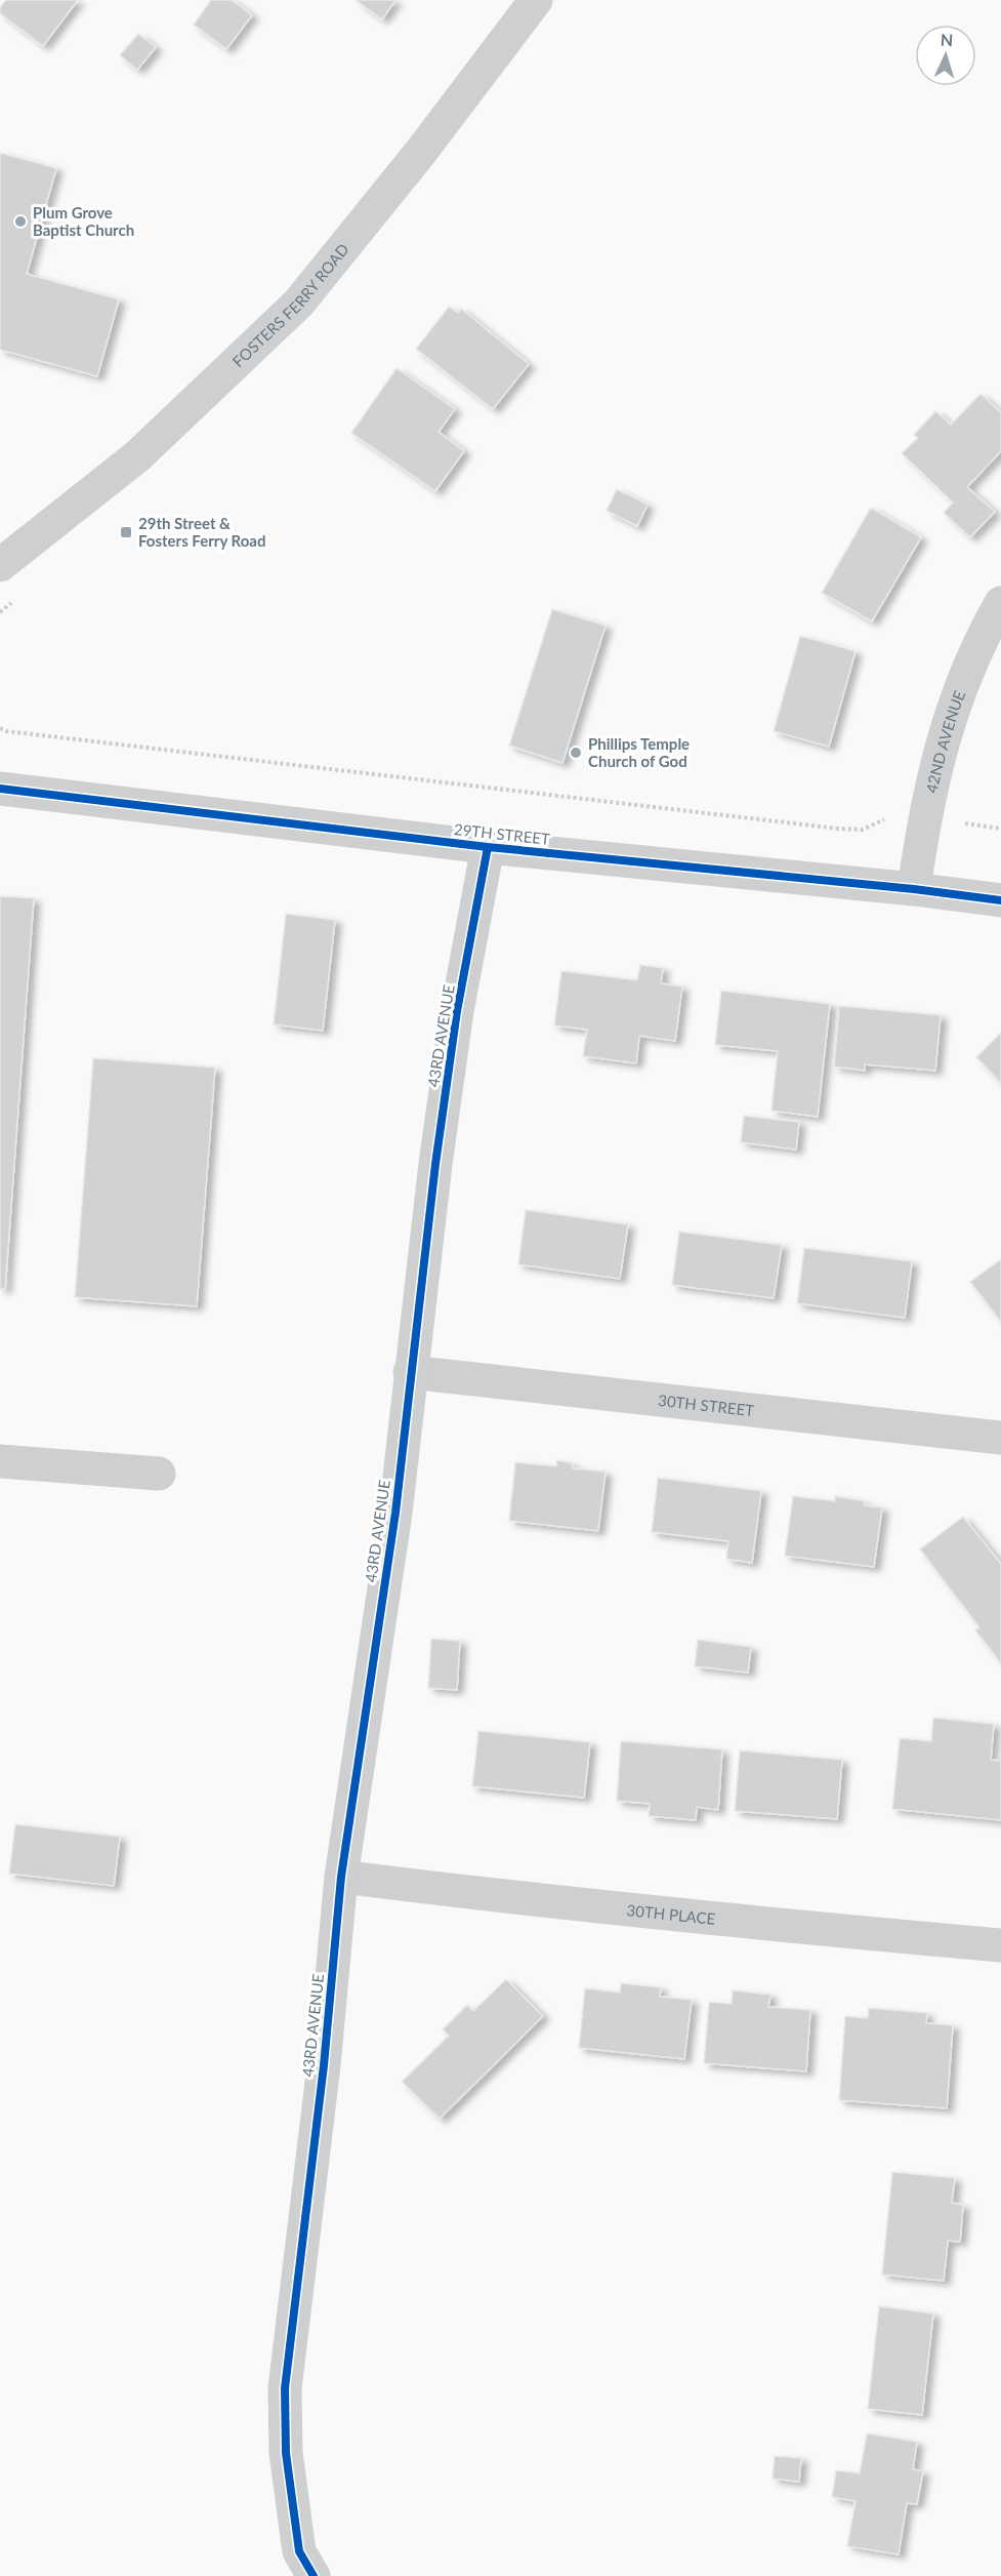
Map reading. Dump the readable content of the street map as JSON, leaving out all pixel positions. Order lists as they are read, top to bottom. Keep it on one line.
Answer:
{"streets":{"street":["FOSTERS FERRY ROAD","42ND AVENUE","29TH STREET","43RD AVENUE","30TH STREET","30TH PLACE"]},"crossings":[["42ND AVENUE","29TH STREET"],["29TH STREET","43RD AVENUE"],["43RD AVENUE","30TH STREET"],["43RD AVENUE","30TH PLACE"]],"places":{"other":["Plum Grove Baptist Church","Phillips Temple Church of God"],"transit":["29th Street & Fosters Ferry Road"]},"north":"top"}
